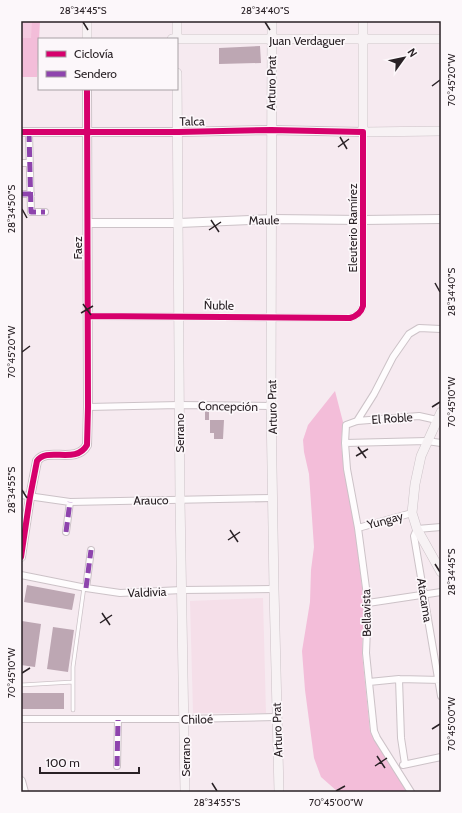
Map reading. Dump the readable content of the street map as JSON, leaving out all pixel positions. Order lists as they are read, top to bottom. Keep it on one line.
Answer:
{"streets":{"main road":["Juan Verdaguer","Arturo Prat","Talca","Eleuterio Ramírez","Serrano"],"street":["Maule","Faez","Ñuble","Concepción","El Roble","Arauco","Yungay","Valdivia","Atacama","Bellavista","Chiloé"]},"crossings":[["Juan Verdaguer","Arturo Prat"],["Juan Verdaguer","Eleuterio Ramírez"],["Arturo Prat","Talca"],["Arturo Prat","Maule"],["Arturo Prat","Ñuble"],["Arturo Prat","Concepción"],["Arturo Prat","Arauco"],["Arturo Prat","Valdivia"],["Arturo Prat","Chiloé"],["Talca","Eleuterio Ramírez"],["Talca","Faez"],["Talca","Serrano"],["Maule","Eleuterio Ramírez"],["Maule","Faez"],["Maule","Serrano"],["Eleuterio Ramírez","Ñuble"],["Faez","Ñuble"],["Faez","Concepción"],["Faez","Arauco"],["Ñuble","Serrano"],["Concepción","Serrano"],["El Roble","Bellavista"],["Serrano","Arauco"],["Serrano","Valdivia"],["Serrano","Chiloé"],["Yungay","Bellavista"]],"legend":["Ciclovía","Sendero"],"scale_bar":"100 m","north":"top right","coordinates":["28°34'45\"S","28°34'40\"S","70°45'20\"W","28°34'50\"S","70°45'10\"W","28°34'55\"S","70°45'00\"W"]}
